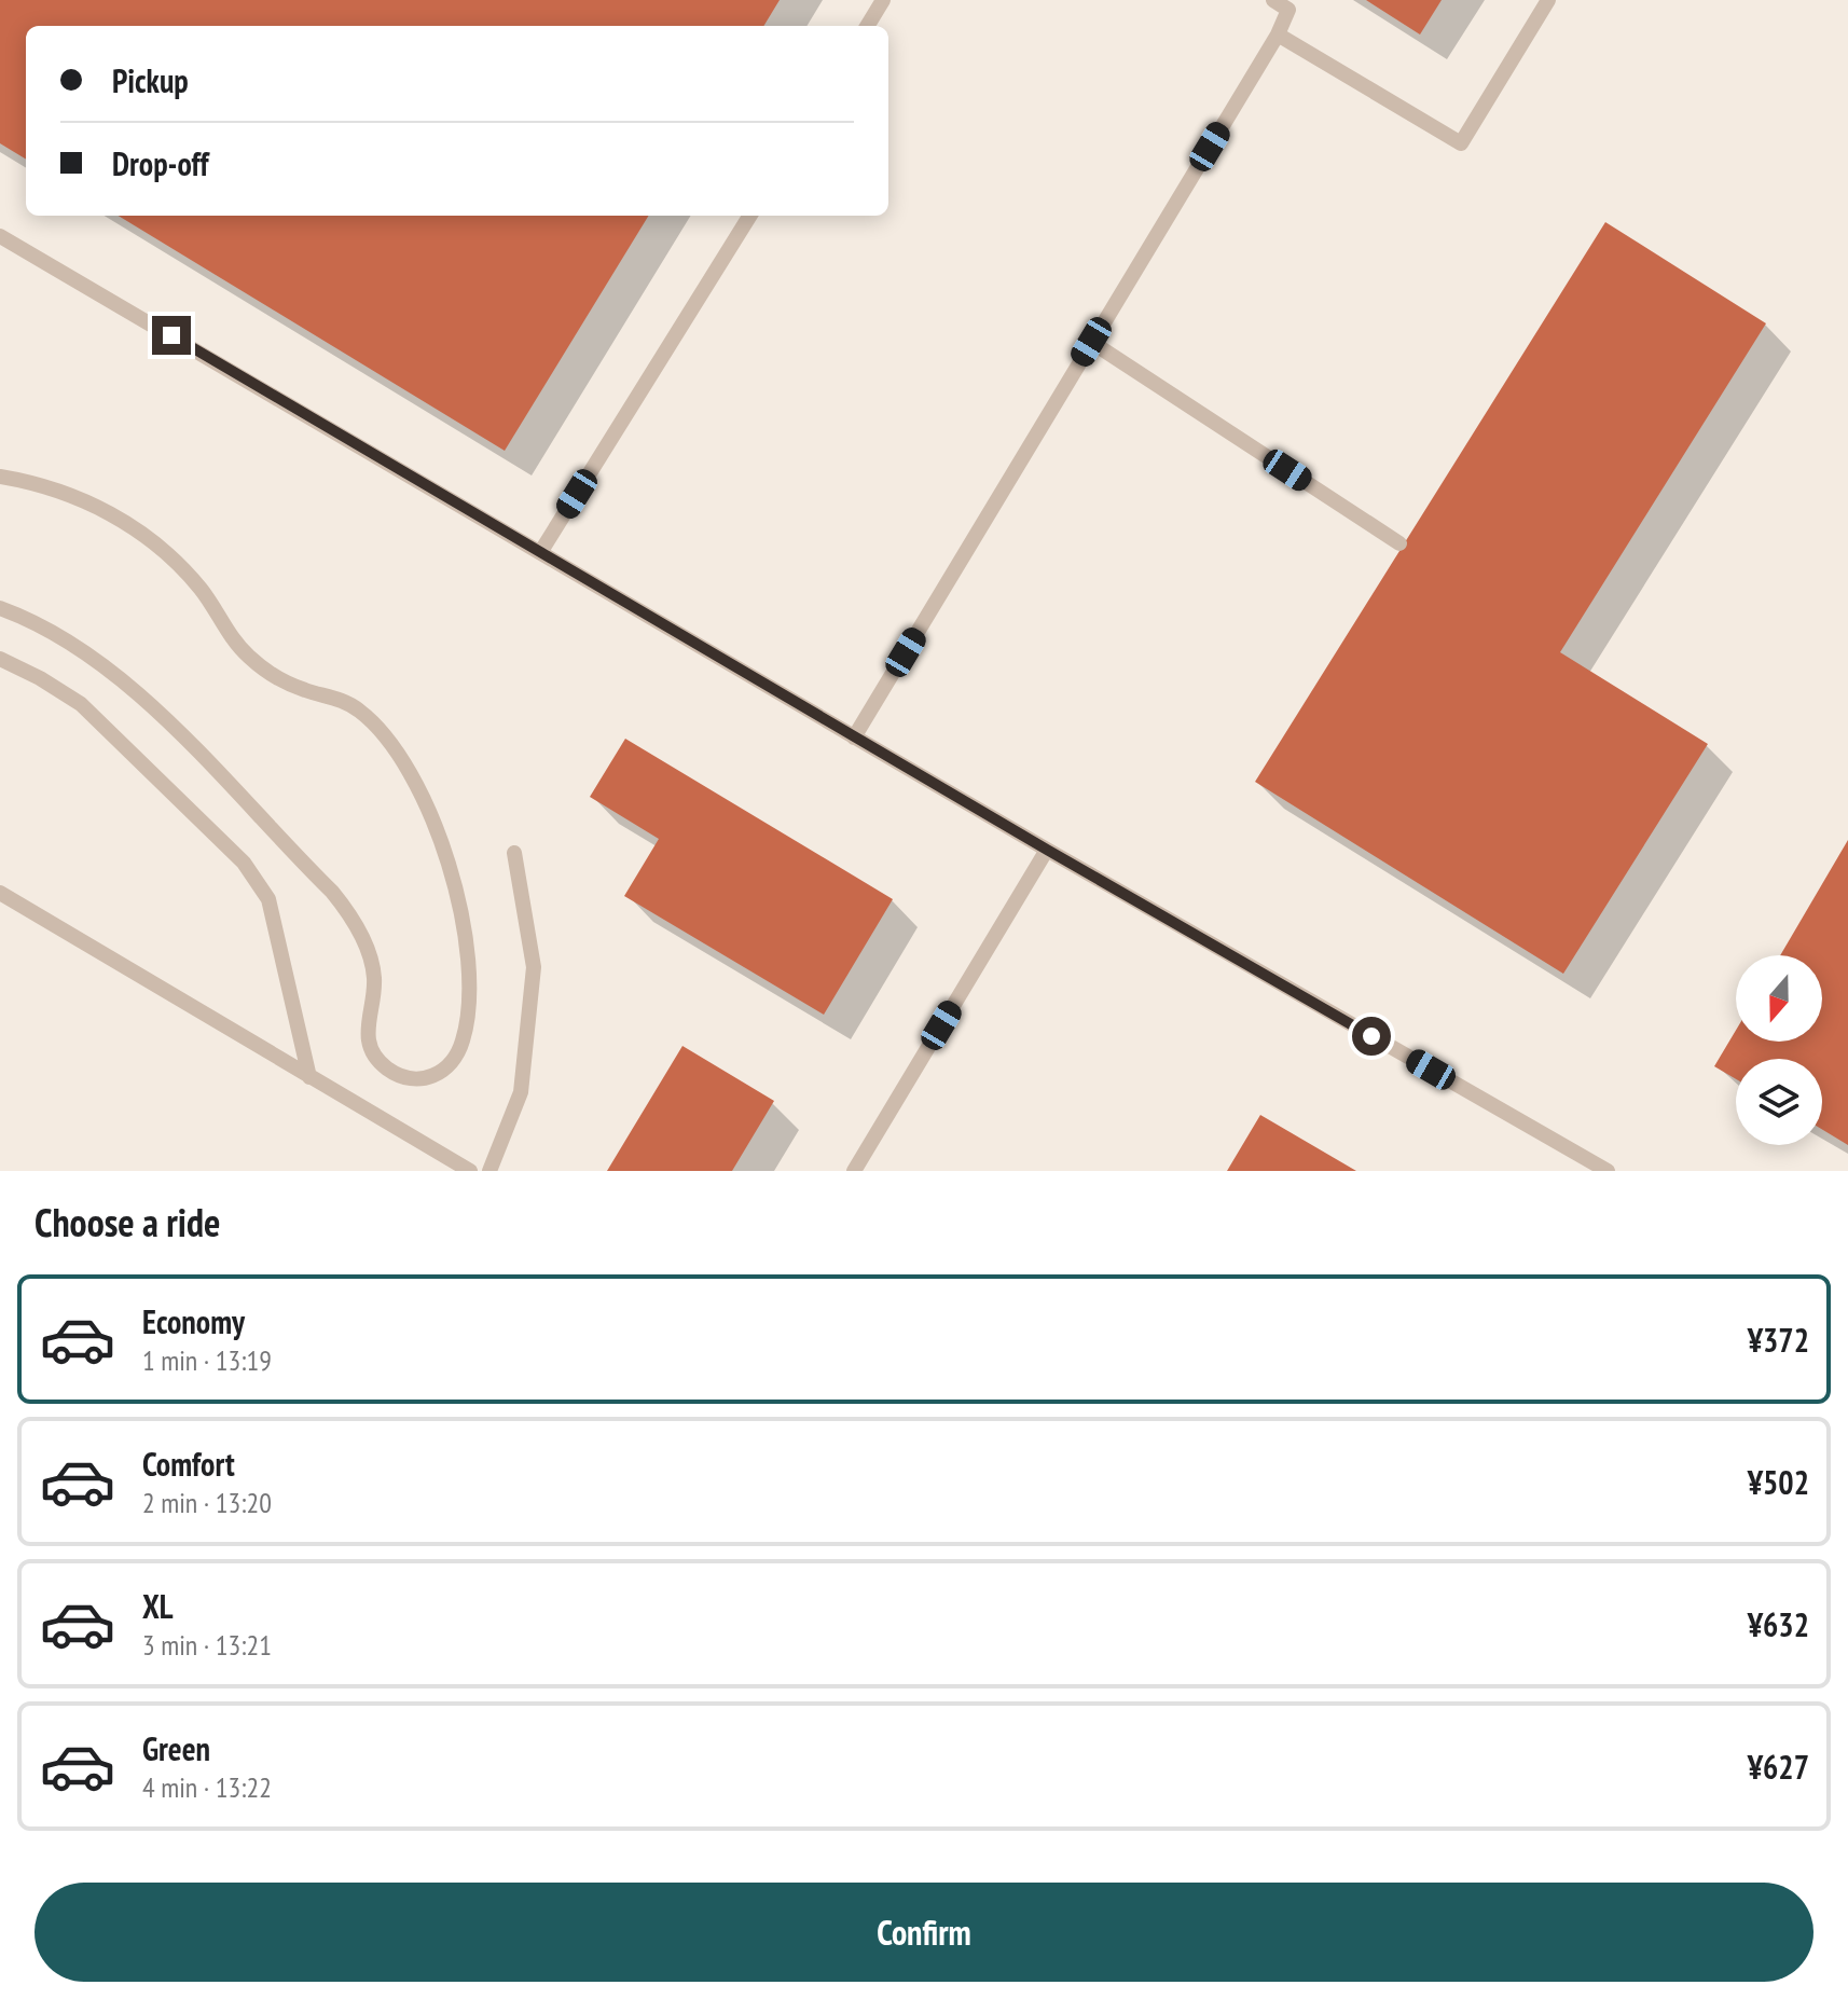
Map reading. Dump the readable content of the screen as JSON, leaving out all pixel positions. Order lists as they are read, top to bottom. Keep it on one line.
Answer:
{"north":"bottom","page":{"banner":["Pickup","Drop-off"],"heading":"Choose a ride","list":[{"name":"Economy","note":"1 min · 13:19","value":"¥372"},{"name":"Comfort","note":"2 min · 13:20","value":"¥502"},{"name":"XL","note":"3 min · 13:21","value":"¥632"},{"name":"Green","note":"4 min · 13:22","value":"¥627"}],"buttons":"Confirm"}}
